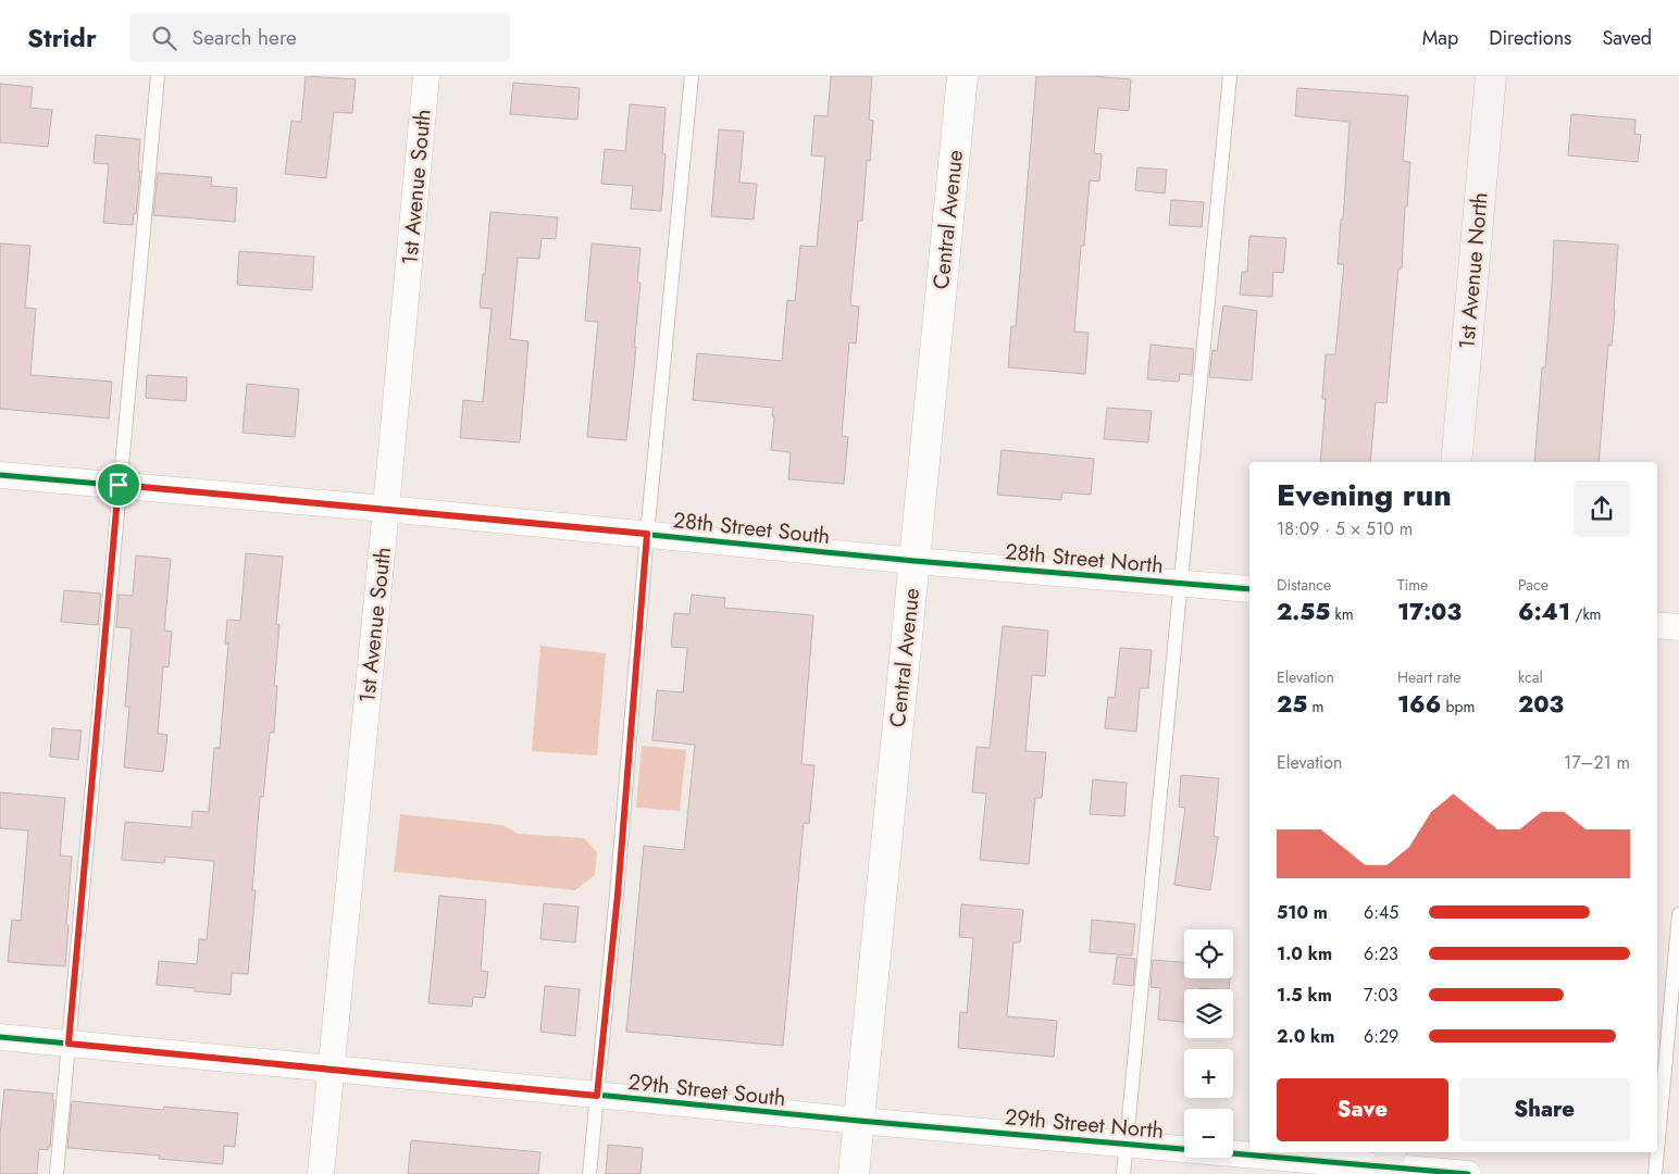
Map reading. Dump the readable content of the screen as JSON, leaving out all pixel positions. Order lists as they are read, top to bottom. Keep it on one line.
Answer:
{"streets":{"main road":["1st Avenue North"],"street":["1st Avenue South","Central Avenue","28th Street South","28th Street North","29th Street South","29th Street North"]},"crossings":[["1st Avenue South","28th Street South"],["1st Avenue South","29th Street South"],["Central Avenue","28th Street South"],["Central Avenue","28th Street North"],["Central Avenue","29th Street South"],["Central Avenue","29th Street North"],["28th Street South","28th Street North"],["29th Street South","29th Street North"]],"page":{"header":"Stridr","search":"Search here","nav":["Map","Directions","Saved"],"heading":["Evening run","18:09 · 5 × 510 m"],"stats":[["Distance","2.55 km"],["Time","17:03"],["Pace","6:41 /km"],["Elevation","25 m"],["Heart rate","166 bpm"],["kcal","203"]],"chart":["Elevation","17–21 m"],"list":[{"name":"510 m","note":"6:45"},{"name":"1.0 km","note":"6:23"},{"name":"1.5 km","note":"7:03"},{"name":"2.0 km","note":"6:29"}],"map_buttons":["+","−"],"buttons":["Save","Share"]}}
